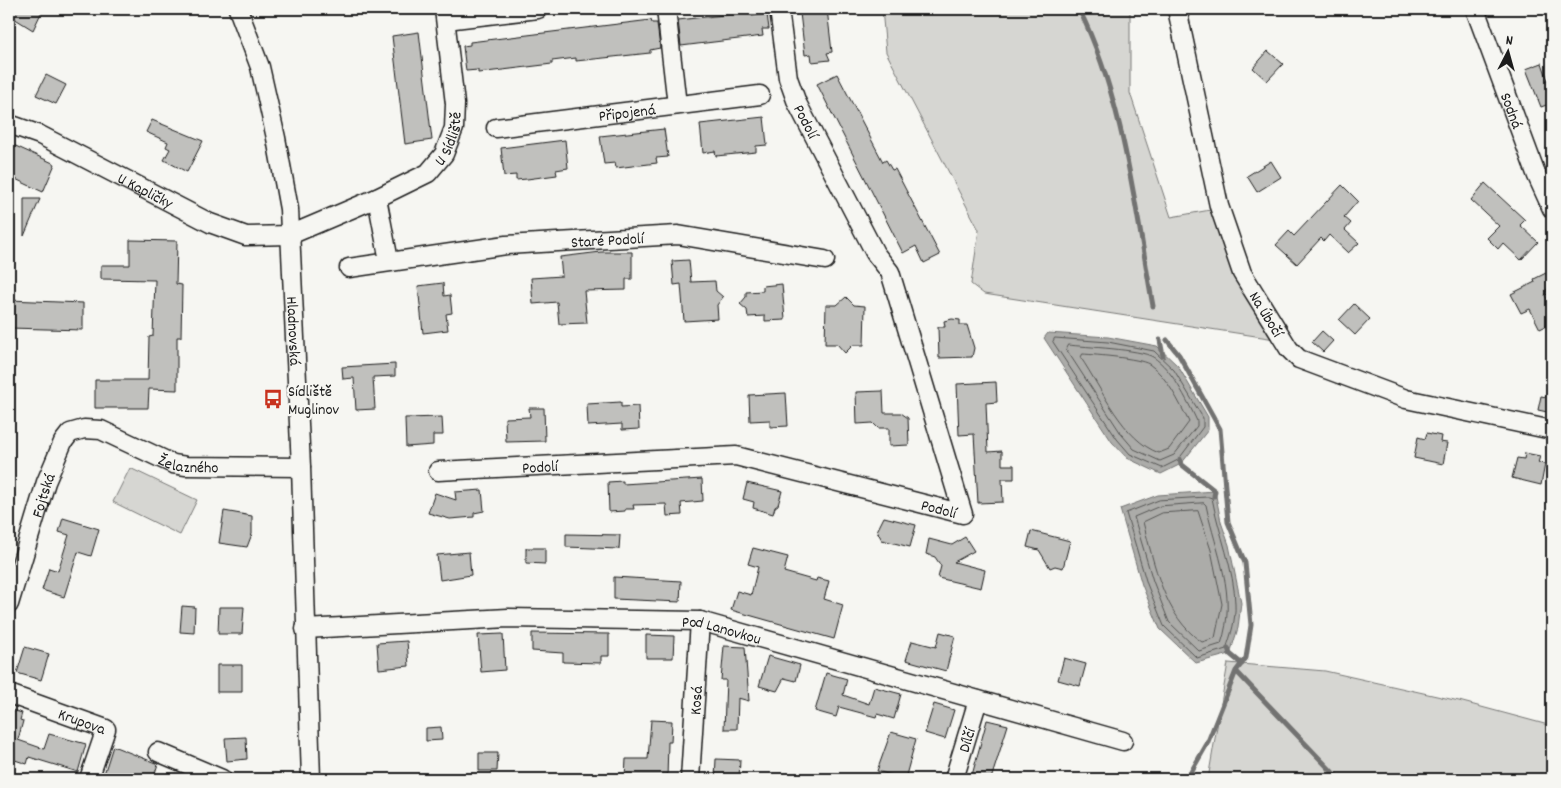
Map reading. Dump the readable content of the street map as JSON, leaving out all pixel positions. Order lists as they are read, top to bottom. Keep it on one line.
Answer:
{"streets":{"street":["Sodná","Připojená","Podolí","U Sídliště","U Kapličky","Staré Podolí","Na Úbočí","Hladnovská","Želazného","Fojtská","Pod Lanovkou","Kosá","Krupova","Dílčí"]},"crossings":[["U Sídliště","U Kapličky"],["U Sídliště","Hladnovská"],["U Kapličky","Hladnovská"],["Hladnovská","Želazného"],["Hladnovská","Pod Lanovkou"],["Želazného","Fojtská"],["Pod Lanovkou","Kosá"],["Pod Lanovkou","Dílčí"]],"places":{"bus stop":["Sídliště Muglinov"]},"north":"top"}
